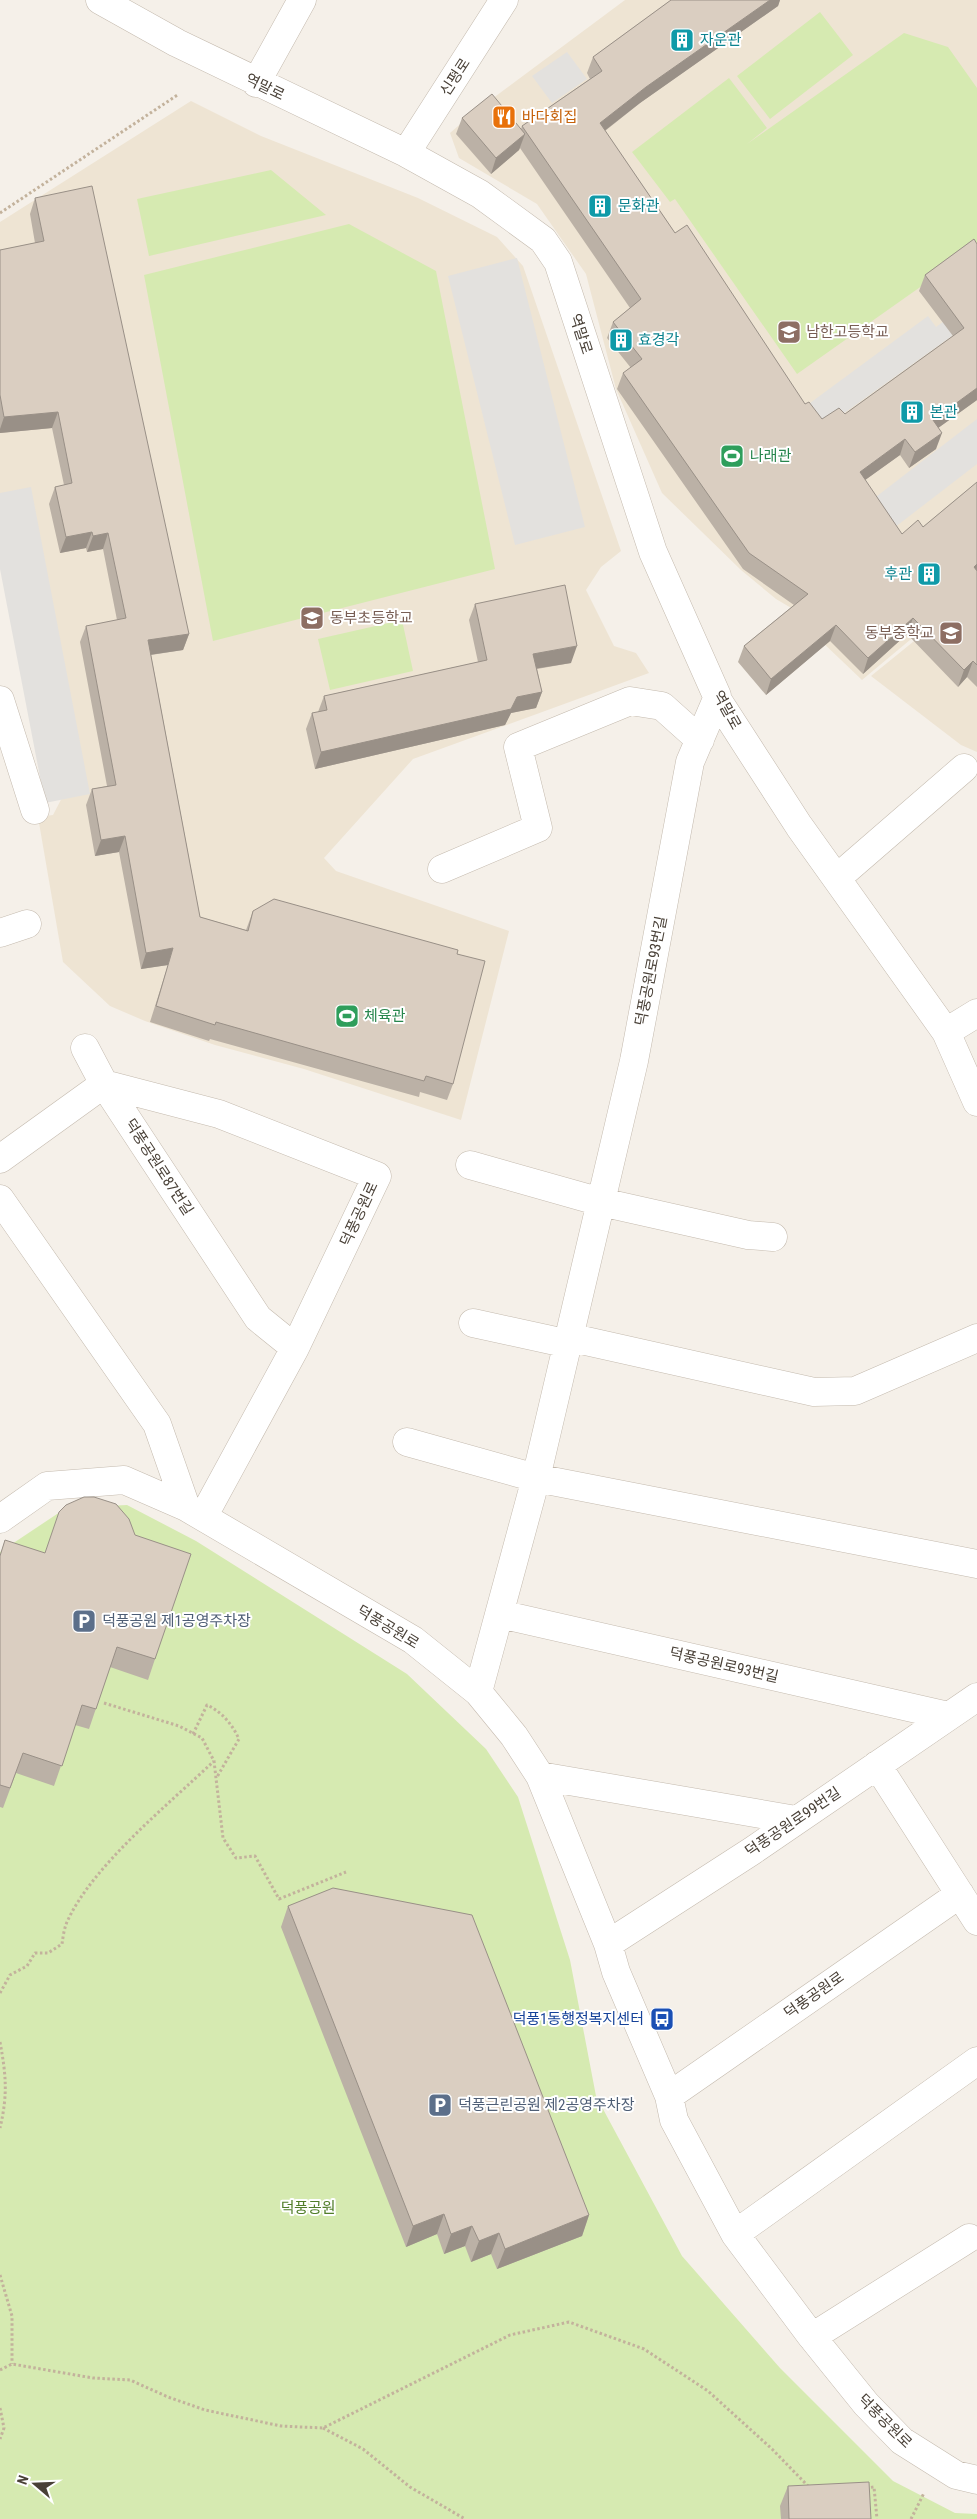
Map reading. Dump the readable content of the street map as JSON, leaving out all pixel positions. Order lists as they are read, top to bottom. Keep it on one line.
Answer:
{"streets":{"street":["신평로","역말로","덕풍공원로93번길","덕풍공원로87번길","덕풍공원로","덕풍공원로99번길"]},"crossings":[["신평로","역말로"],["역말로","덕풍공원로93번길"],["덕풍공원로93번길","덕풍공원로"],["덕풍공원로93번길","덕풍공원로99번길"],["덕풍공원로87번길","덕풍공원로"],["덕풍공원로","덕풍공원로99번길"]],"parks":["덕풍공원"],"places":{"building":["자운관","문화관","효경각","본관","후관"],"restaurant":["바다회집"],"school or university":["남한고등학교","동부초등학교","동부중학교"],"sports":["나래관","체육관"],"parking":["덕풍공원 제1공영주차장","덕풍근린공원 제2공영주차장"],"bus stop":["덕풍1동행정복지센터"]},"north":"left"}
